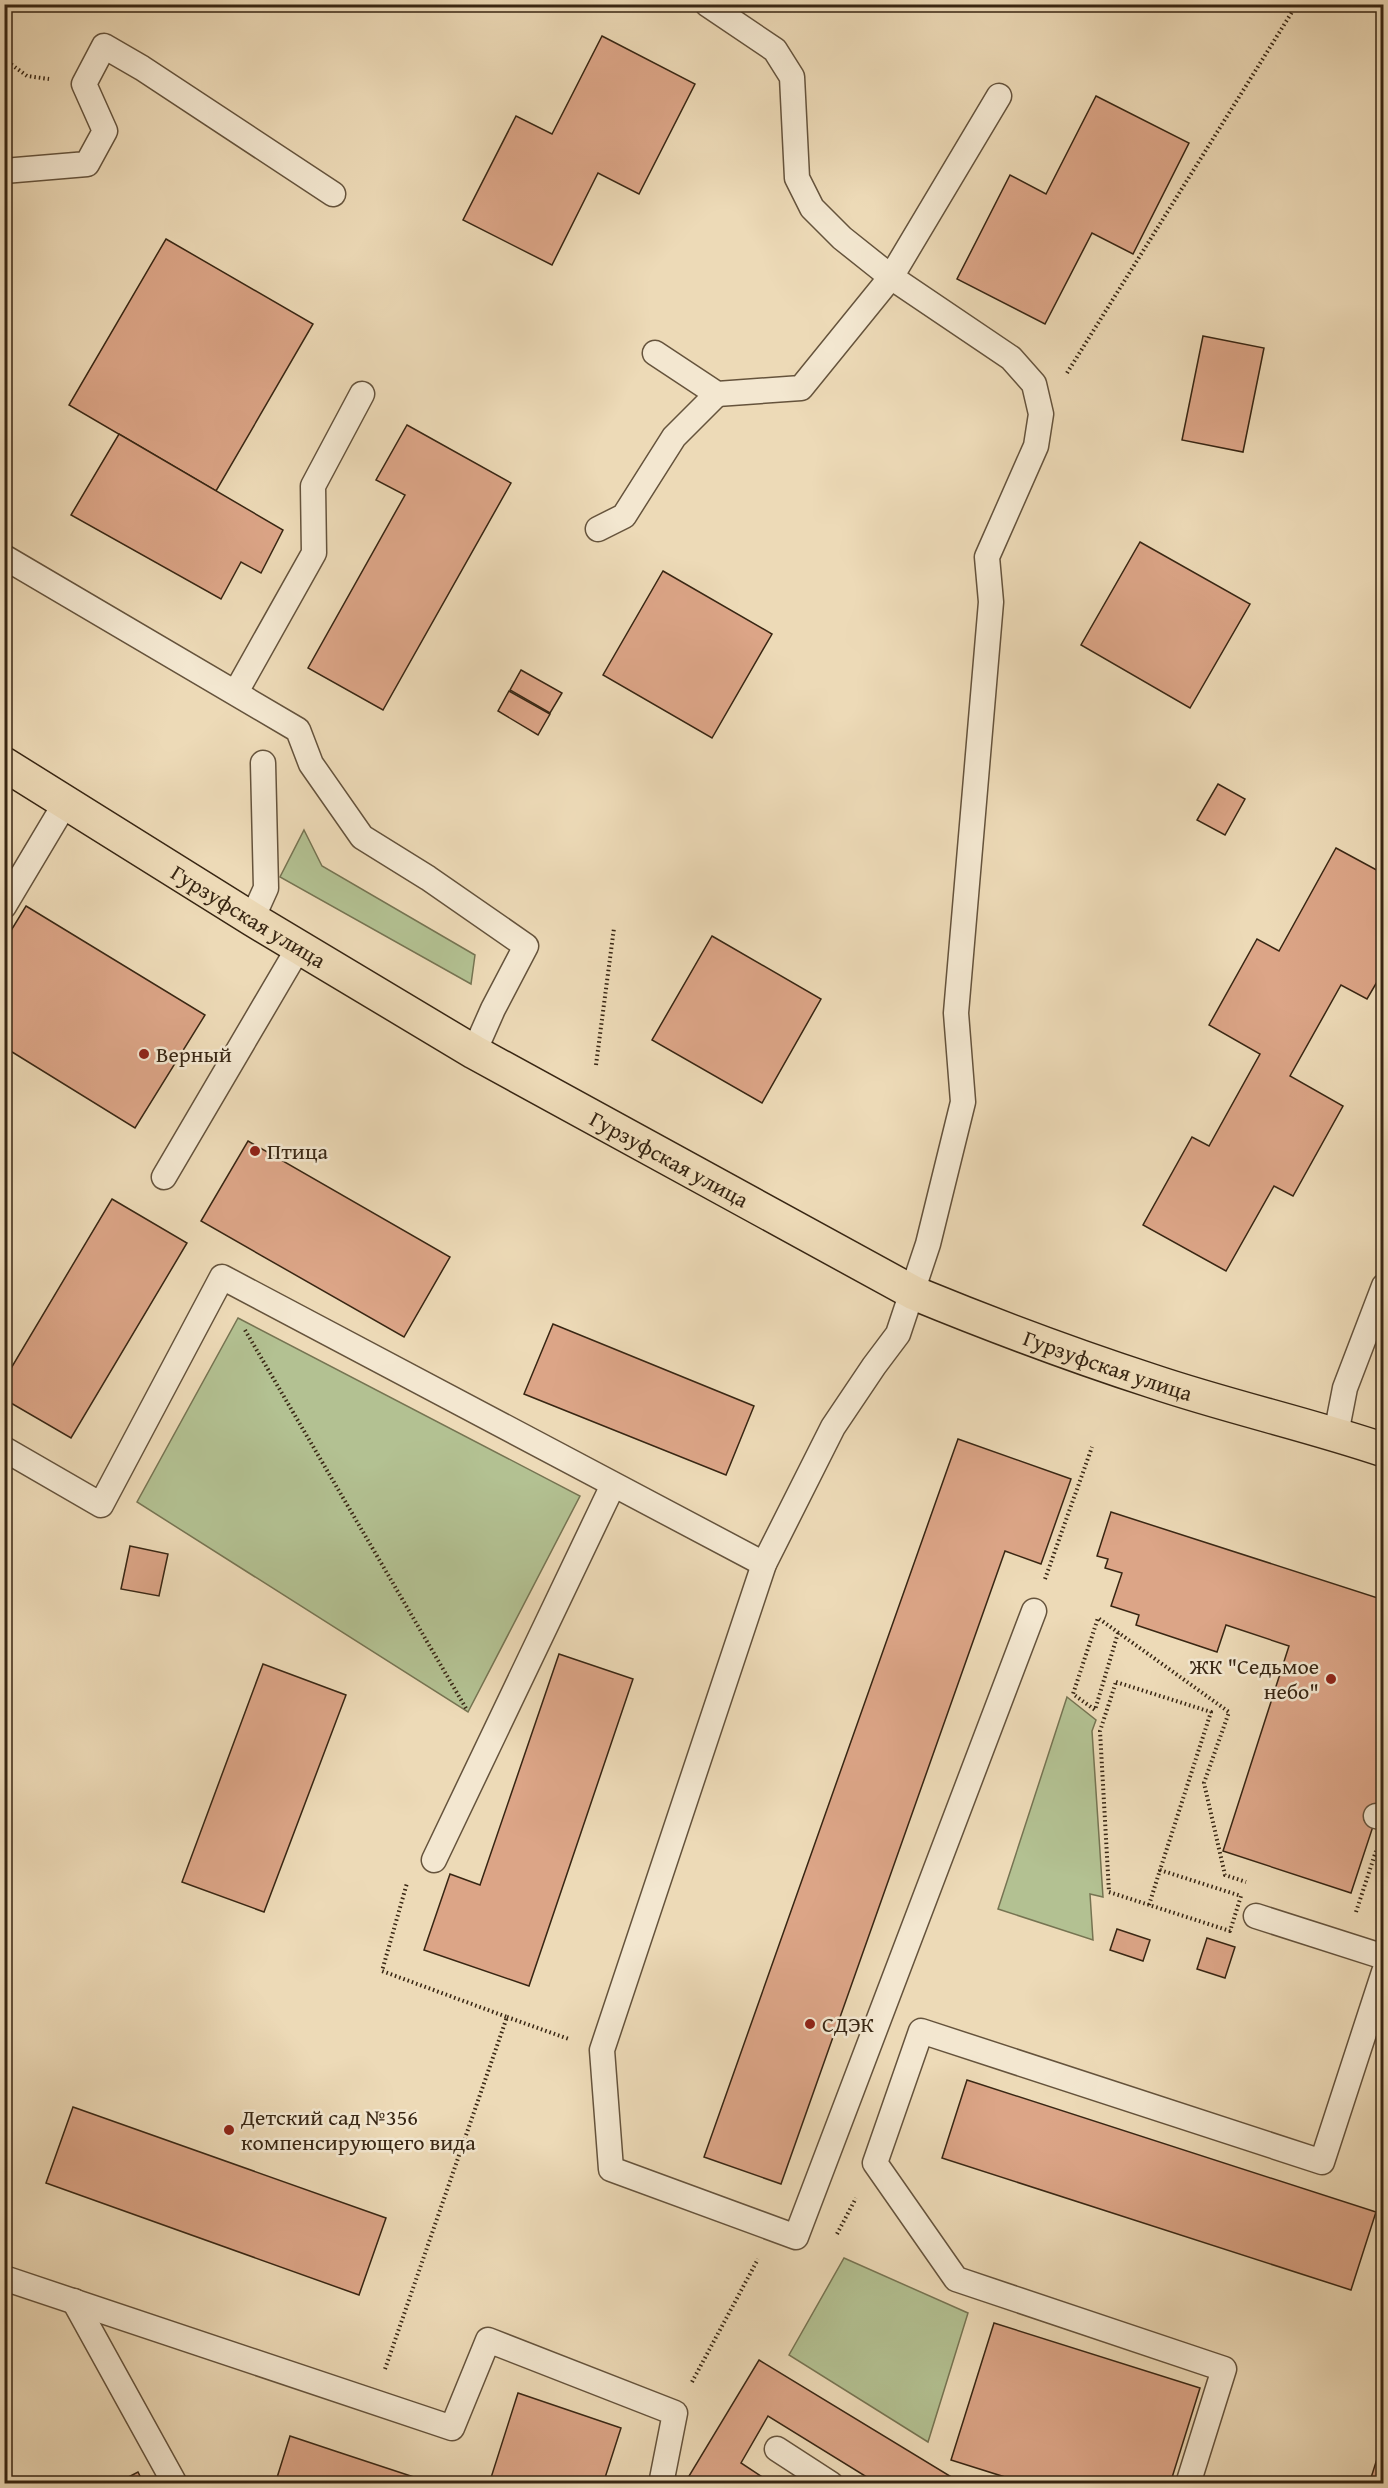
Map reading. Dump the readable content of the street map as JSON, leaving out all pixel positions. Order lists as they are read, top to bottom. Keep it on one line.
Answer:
{"streets":{"main road":["Гурзуфская улица"]},"places":["Верный","Птица","ЖК \"Седьмое небо\"","СДЭК","Детский сад №356 компенсирующего вида"]}
